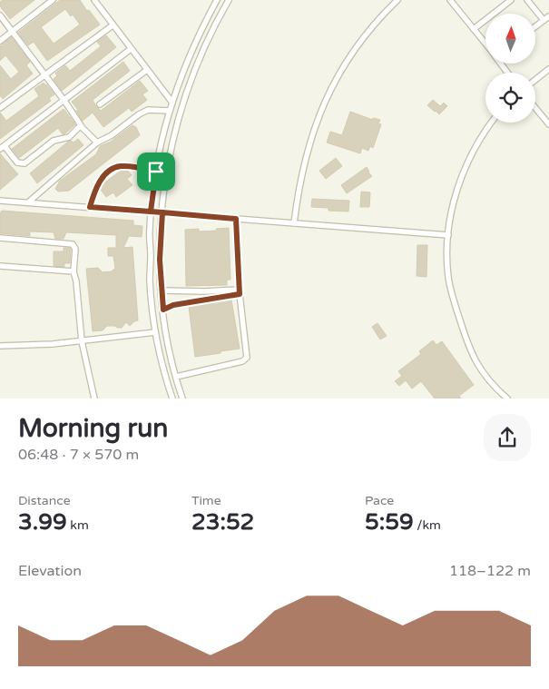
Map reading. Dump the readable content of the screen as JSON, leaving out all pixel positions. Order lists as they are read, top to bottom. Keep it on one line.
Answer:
{"north":"top","page":{"heading":["Morning run","06:48 · 7 × 570 m"],"stats":[["Distance","3.99 km"],["Time","23:52"],["Pace","5:59 /km"]],"chart":["Elevation","118–122 m"]}}
